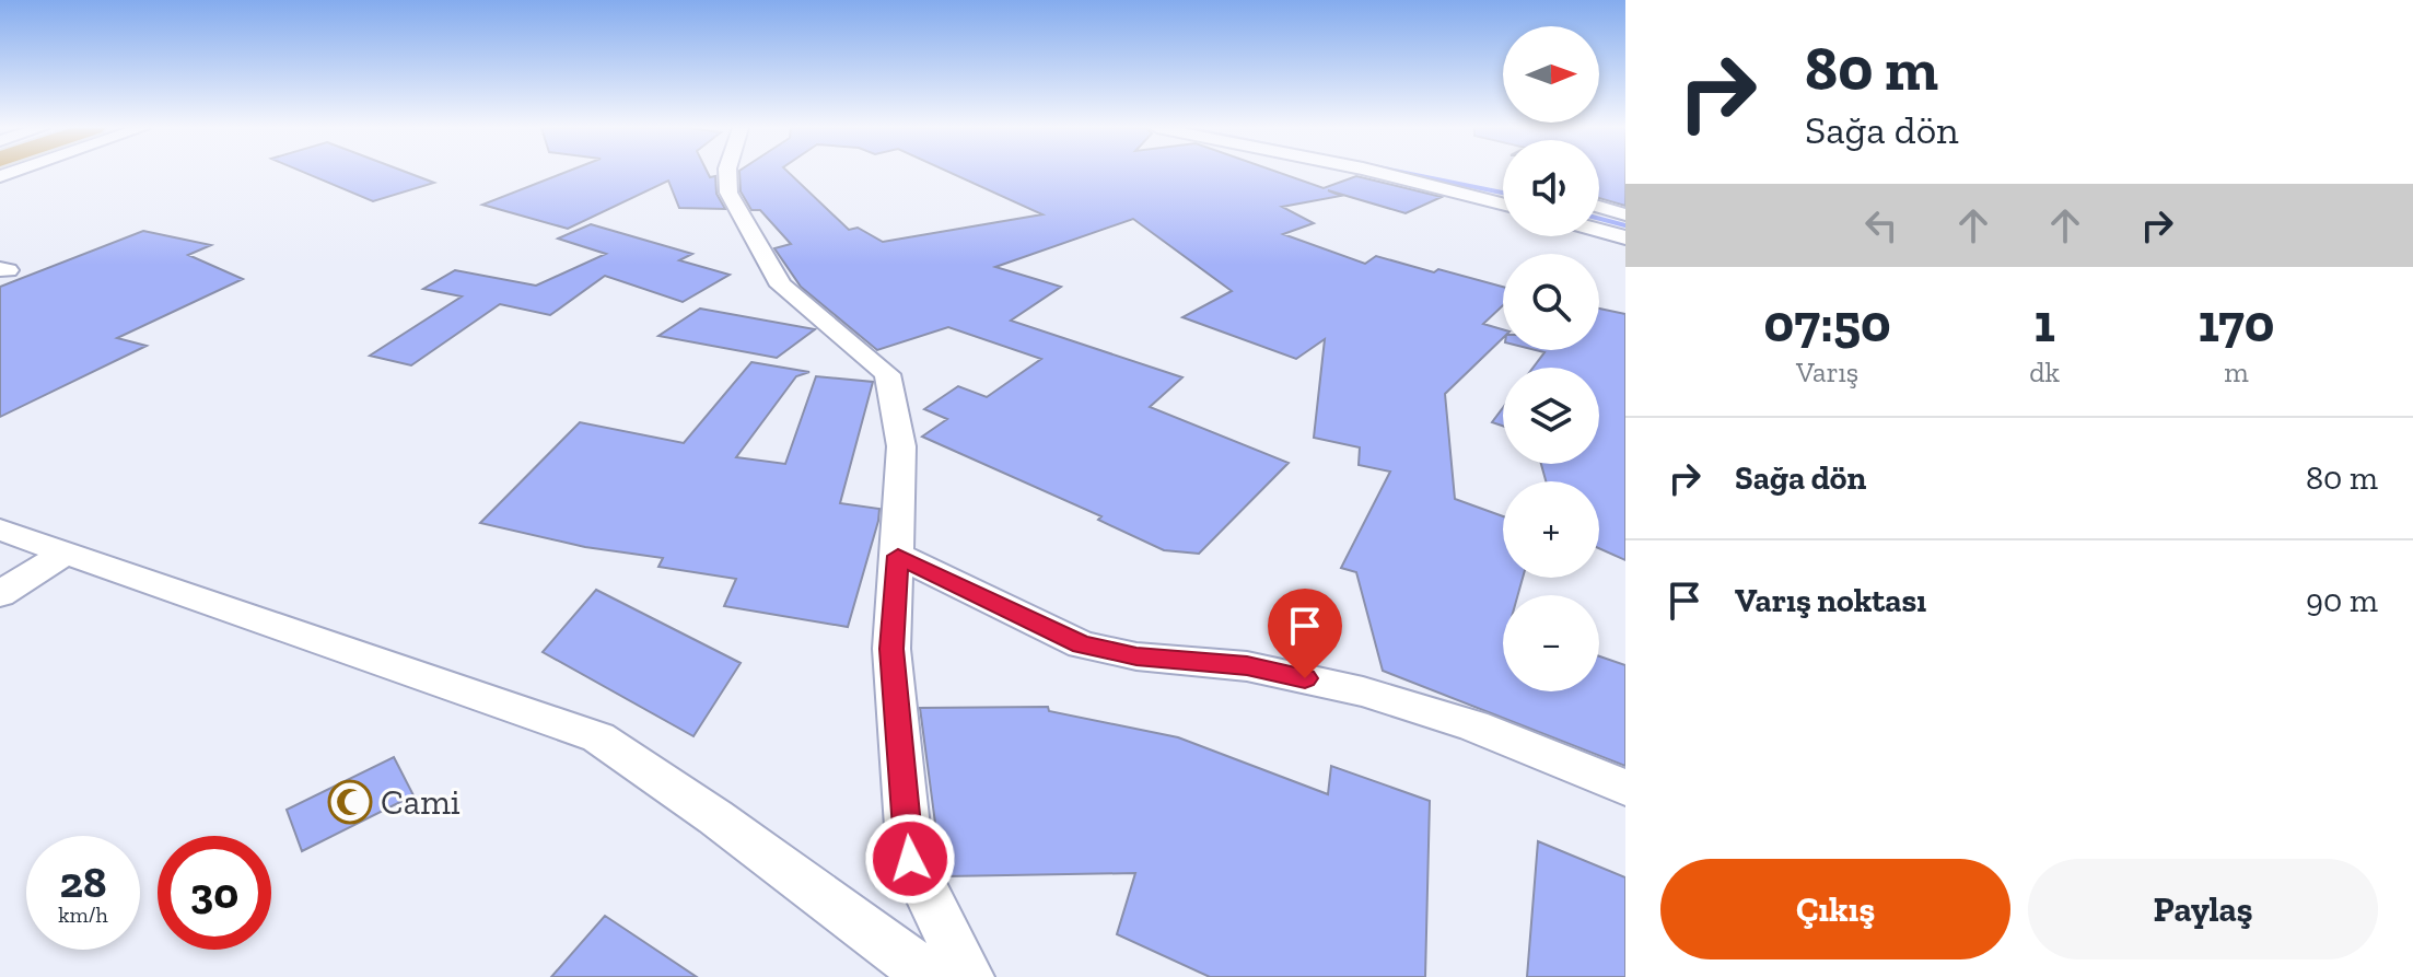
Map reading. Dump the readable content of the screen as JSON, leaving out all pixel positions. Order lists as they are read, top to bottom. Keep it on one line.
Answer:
{"places":{"mosque":["Cami"]},"north":"right","page":{"turn":["80 m","Sağa dön"],"map_buttons":["+","−"],"eta":["07:50","Varış","1","dk","170","m"],"list":[{"name":"Sağa dön","value":"80 m"},{"name":"Varış noktası","value":"90 m"}],"speed":"28 km/h","limit":"30","buttons":["Çıkış","Paylaş"]}}
